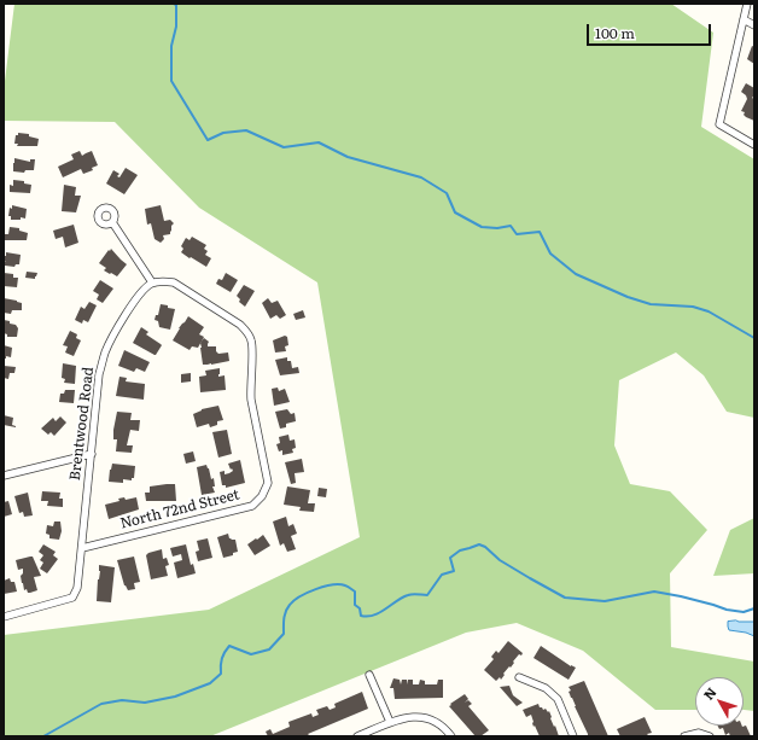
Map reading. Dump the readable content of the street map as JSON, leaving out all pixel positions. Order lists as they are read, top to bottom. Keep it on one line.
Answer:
{"streets":{"street":["Brentwood Road","North 72nd Street"]},"crossings":[["Brentwood Road","North 72nd Street"]],"scale_bar":"100 m","north":"top left"}
